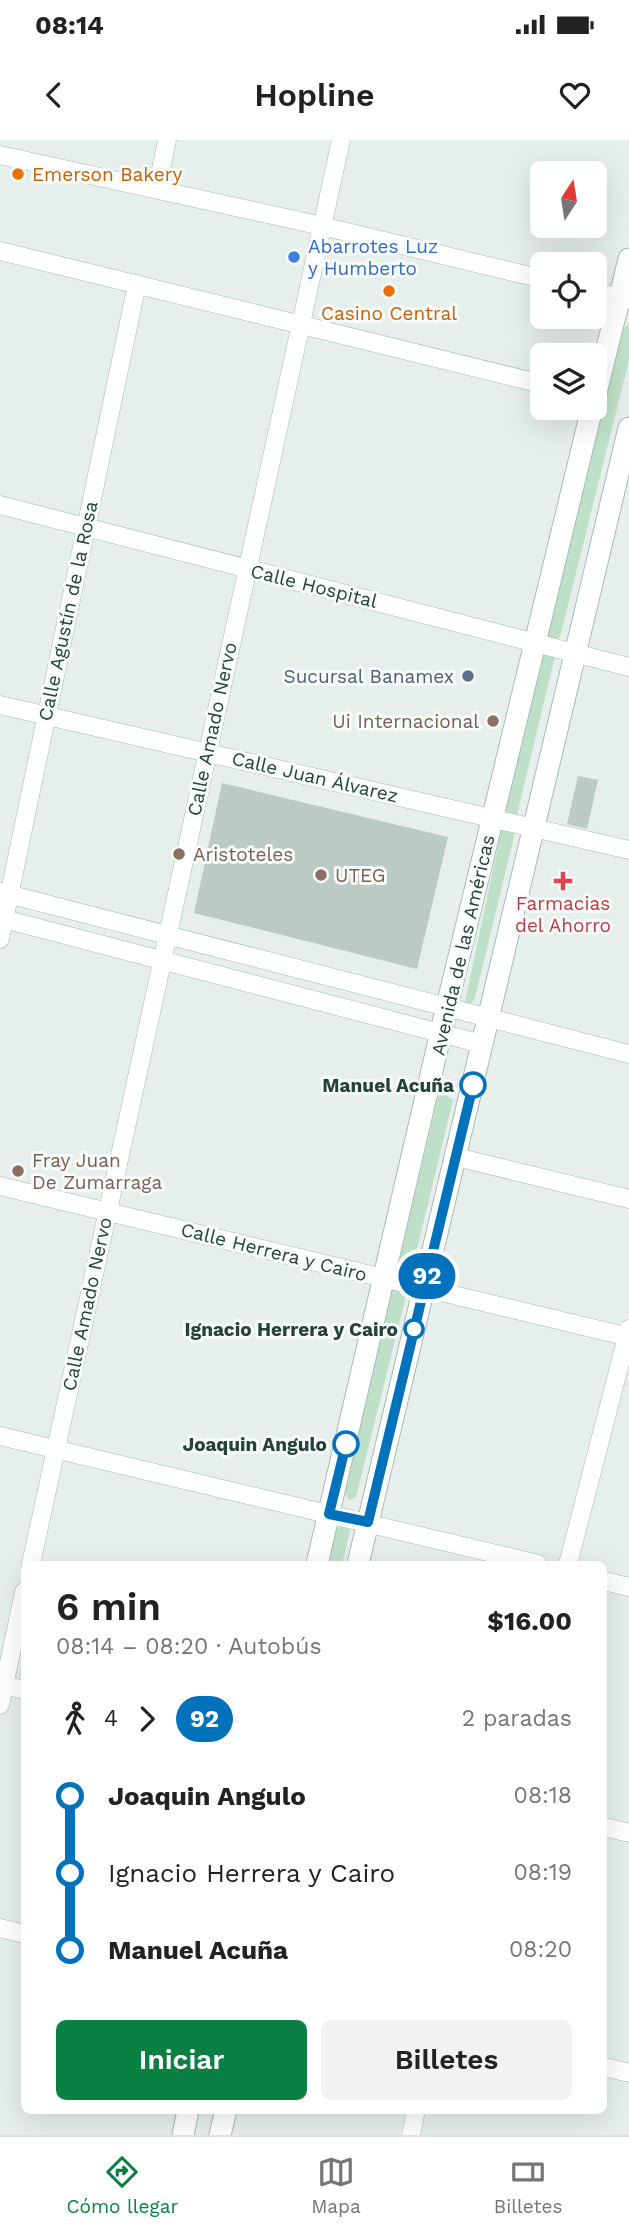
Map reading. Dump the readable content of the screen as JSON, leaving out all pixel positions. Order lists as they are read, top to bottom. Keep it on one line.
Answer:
{"streets":{"main road":["Avenida de las Américas"],"street":["Calle Hospital","Calle Agustín de la Rosa","Calle Amado Nervo","Calle Juan Álvarez","Calle Herrera y Cairo"]},"crossings":[["Calle Hospital","Calle Agustín de la Rosa"],["Calle Hospital","Calle Amado Nervo"],["Calle Hospital","Avenida de las Américas"],["Calle Agustín de la Rosa","Calle Juan Álvarez"],["Calle Amado Nervo","Calle Juan Álvarez"],["Calle Amado Nervo","Calle Herrera y Cairo"],["Calle Juan Álvarez","Avenida de las Américas"],["Avenida de las Américas","Calle Herrera y Cairo"]],"places":{"other":["Emerson Bakery","Abarrotes Luz y Humberto","Casino Central","Sucursal Banamex","Ui Internacional","Aristoteles","UTEG","Manuel Acuña","Fray Juan De Zumarraga","Ignacio Herrera y Cairo","Joaquin Angulo"],"health":["Farmacias del Ahorro"]},"lines":["bus line 92"],"north":"top","page":{"status":"08:14","header":"Hopline","on_map":"92","heading":["6 min","08:14 – 08:20 · Autobús","$16.00"],"legs":["4","92","2 paradas"],"list":[{"name":"Joaquin Angulo","value":"08:18"},{"name":"Ignacio Herrera y Cairo","value":"08:19"},{"name":"Manuel Acuña","value":"08:20"}],"buttons":["Iniciar","Billetes"],"tabs":["Cómo llegar","Mapa","Billetes"]}}
